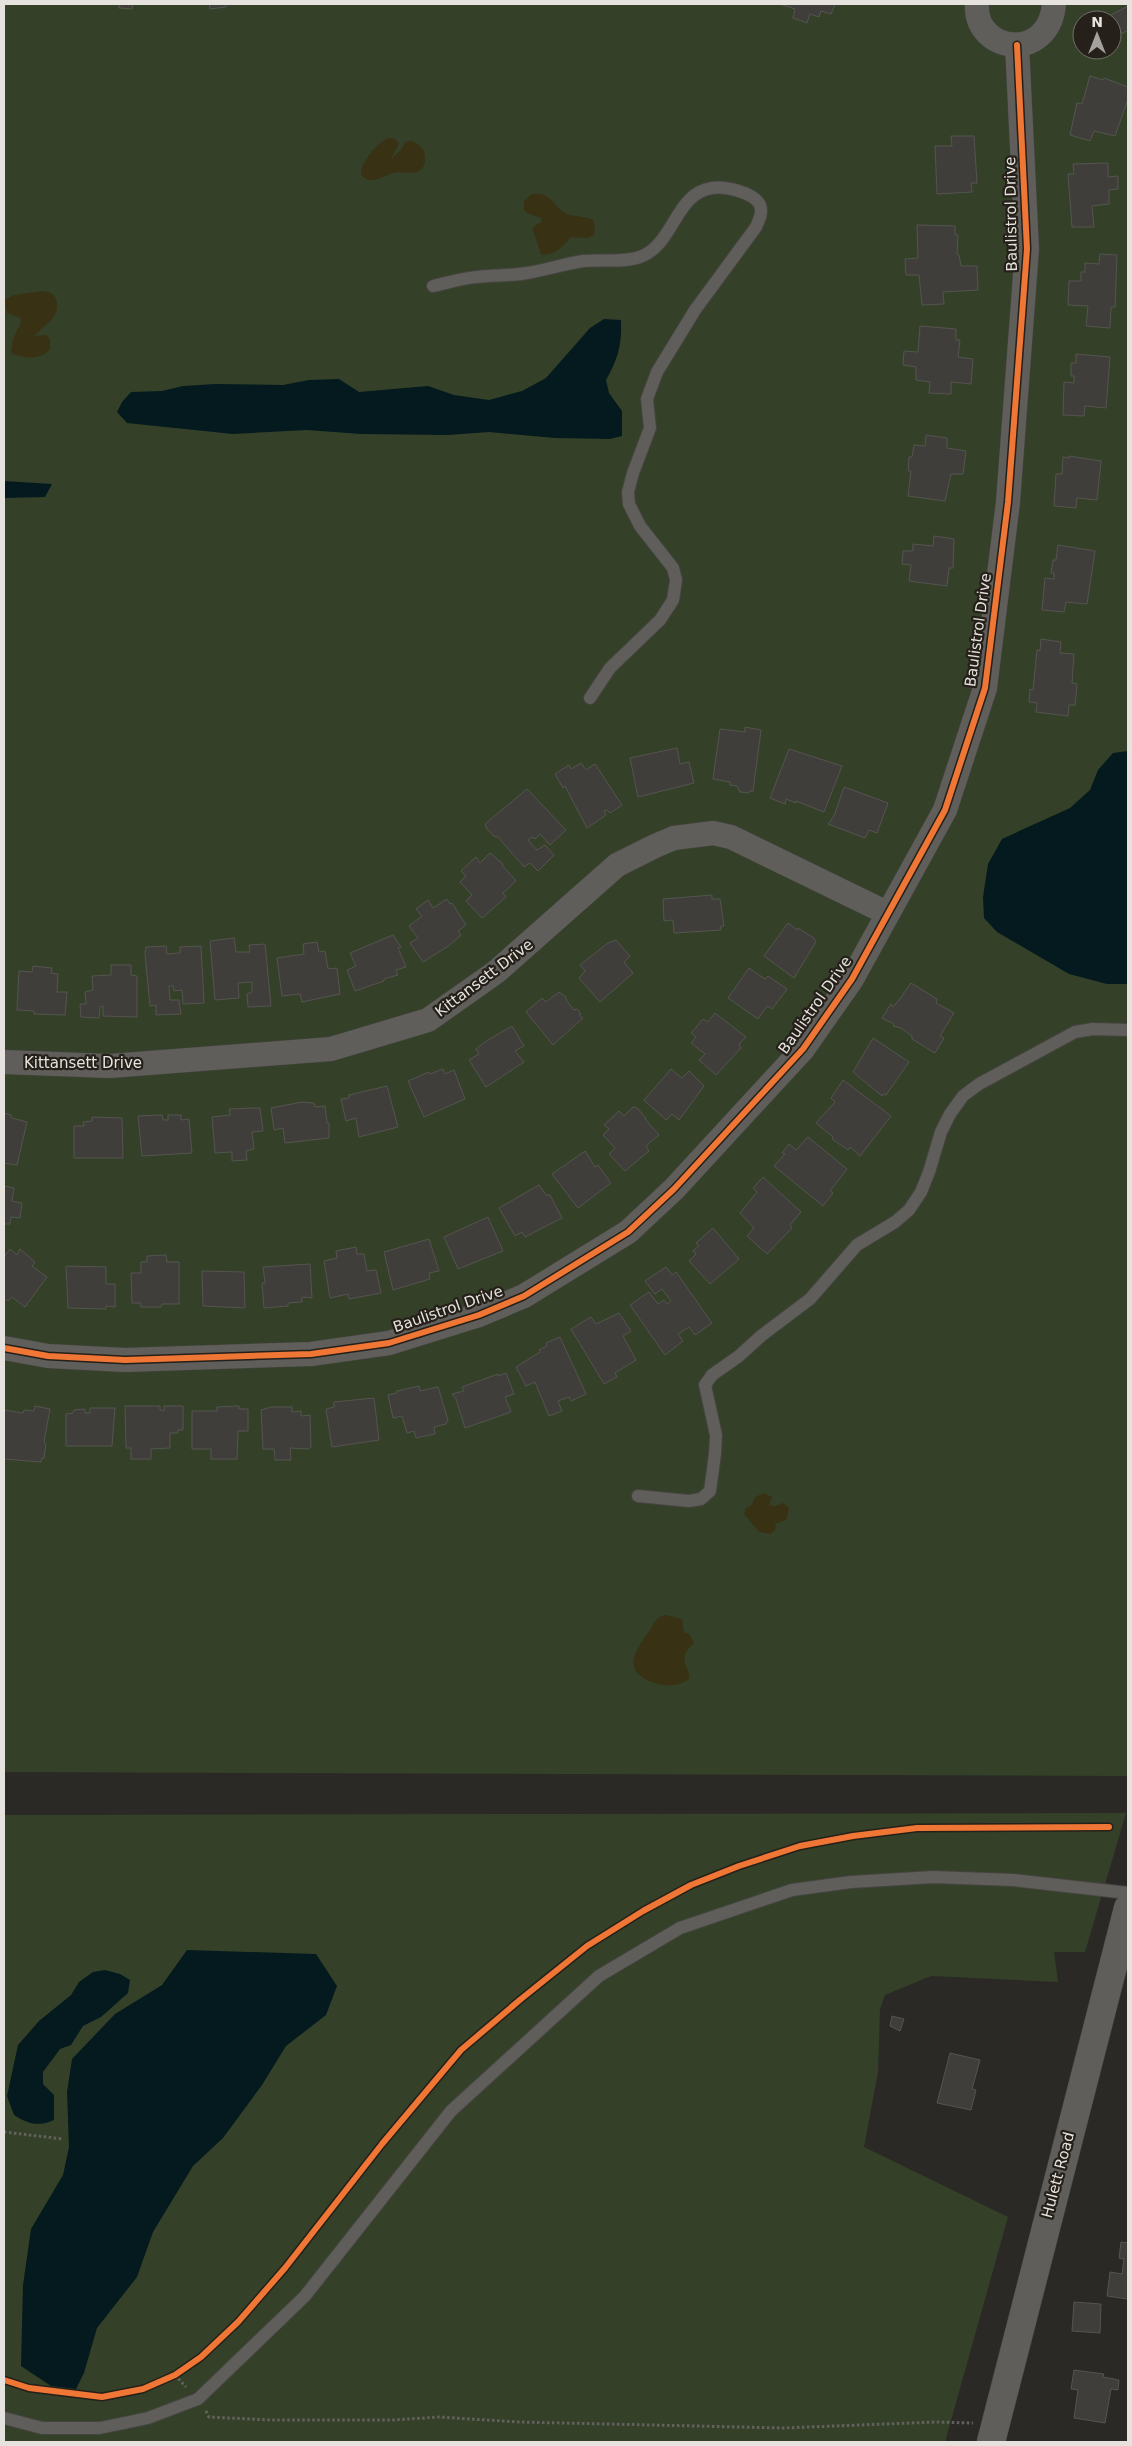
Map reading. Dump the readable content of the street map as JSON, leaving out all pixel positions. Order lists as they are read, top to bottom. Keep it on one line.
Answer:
{"streets":{"street":["Baulistrol Drive","Kittansett Drive","Hulett Road"]},"crossings":[["Baulistrol Drive","Kittansett Drive"]],"north":"top"}
